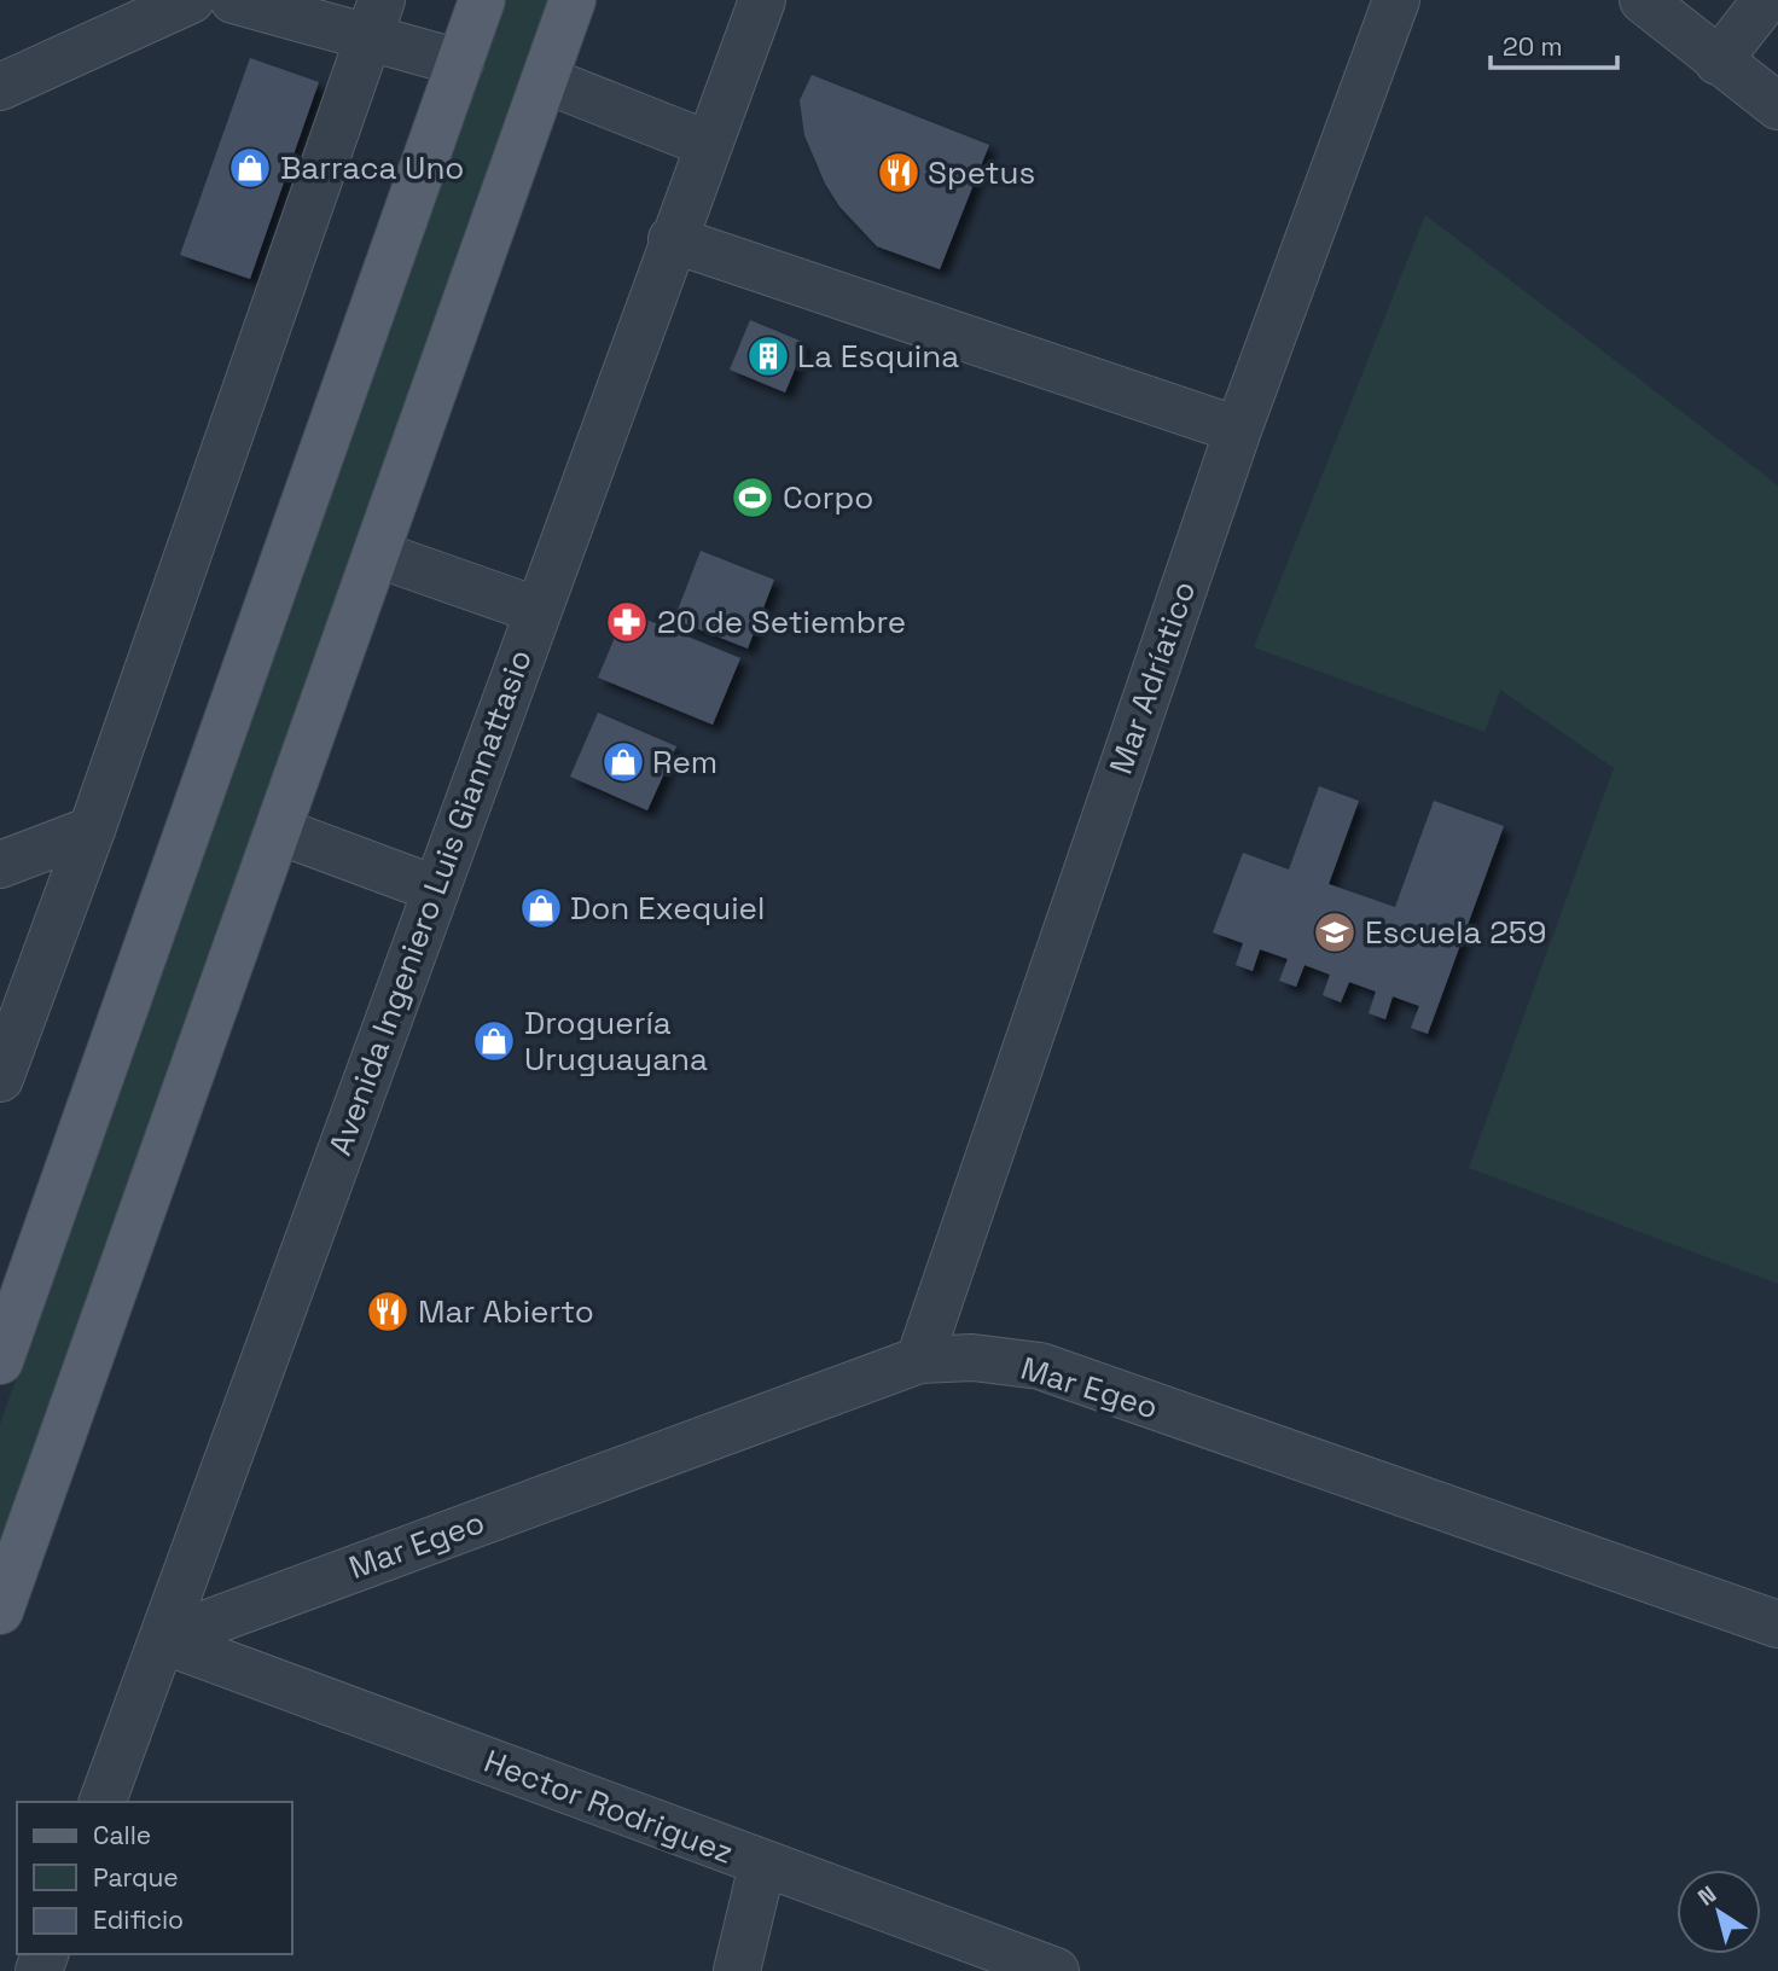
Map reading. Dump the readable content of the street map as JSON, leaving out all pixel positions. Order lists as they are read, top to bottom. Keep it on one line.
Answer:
{"streets":{"street":["Mar Adríatico","Avenida Ingeniero Luis Giannattasio","Mar Egeo","Hector Rodriguez"]},"crossings":[["Mar Adríatico","Mar Egeo"],["Avenida Ingeniero Luis Giannattasio","Mar Egeo"],["Avenida Ingeniero Luis Giannattasio","Hector Rodriguez"],["Mar Egeo","Hector Rodriguez"]],"places":{"shop":["Barraca Uno","Rem","Don Exequiel","Droguería Uruguayana"],"restaurant":["Spetus","Mar Abierto"],"building":["La Esquina"],"sports":["Corpo"],"pharmacy":["20 de Setiembre"],"school or university":["Escuela 259"]},"legend":["Calle","Parque","Edificio"],"scale_bar":"20 m","north":"top left"}
